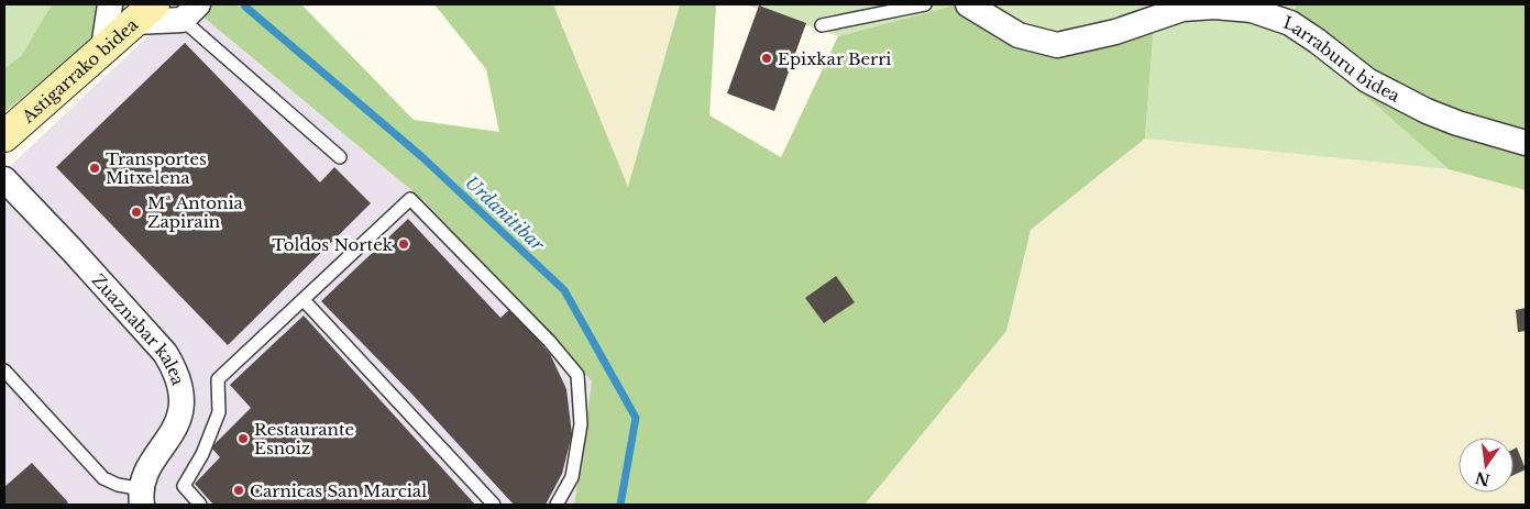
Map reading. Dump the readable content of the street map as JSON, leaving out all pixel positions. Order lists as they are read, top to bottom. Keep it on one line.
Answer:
{"streets":{"main road":["Astigarrako bidea"],"street":["Larraburu bidea","Zuaznabar kalea"]},"water":["Urdanitibar"],"places":["Epixkar Berri","Transportes Mitxelena","Mª Antonia Zapirain","Toldos Nortek","Restaurante Esnoiz","Carnicas San Marcial"],"north":"bottom"}
